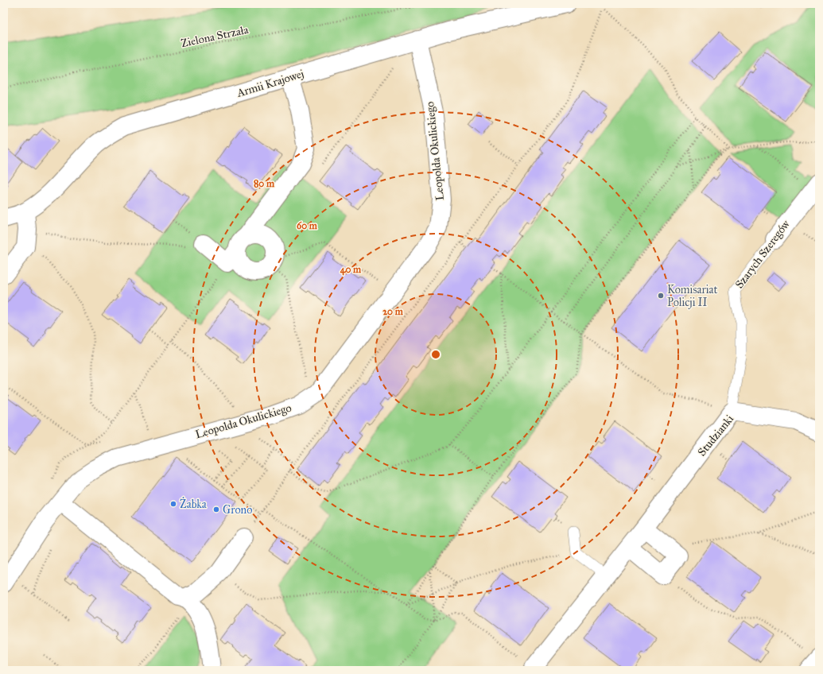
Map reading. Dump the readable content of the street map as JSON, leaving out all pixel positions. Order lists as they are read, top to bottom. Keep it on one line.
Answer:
{"streets":{"street":["Armii Krajowej","Leopolda Okulickiego","Szarych Szeregów","Studzianki"],"path":["Zielona Strzała"]},"crossings":[["Armii Krajowej","Leopolda Okulickiego"],["Szarych Szeregów","Studzianki"]],"places":["Komisariat Policji II","Żabka","Grono"],"rings":["80 m","60 m","40 m","20 m"]}
